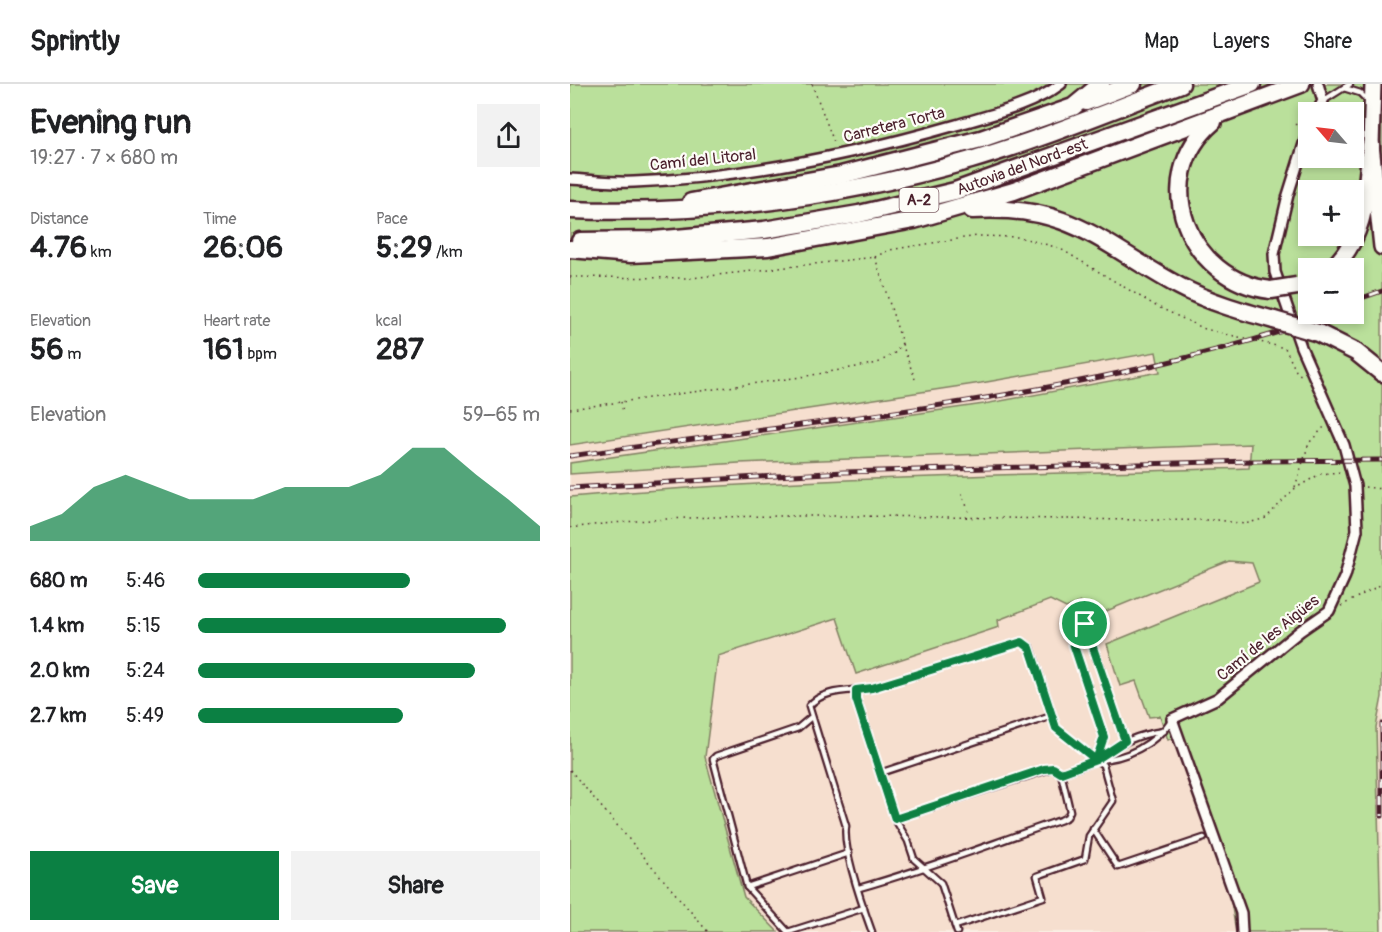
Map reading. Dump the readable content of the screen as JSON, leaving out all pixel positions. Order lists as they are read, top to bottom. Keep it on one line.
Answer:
{"streets":{"highway":["Autovia del Nord-est","A-2"],"street":["Carretera Torta","Camí del Litoral","Camí de les Aigües"]},"crossings":[["Carretera Torta","Camí del Litoral"]],"north":"top left","page":{"header":"Sprintly","nav":["Map","Layers","Share"],"heading":["Evening run","19:27 · 7 × 680 m"],"map_buttons":["+","−"],"stats":[["Distance","4.76 km"],["Time","26:06"],["Pace","5:29 /km"],["Elevation","56 m"],["Heart rate","161 bpm"],["kcal","287"]],"chart":["Elevation","59–65 m"],"list":[{"name":"680 m","note":"5:46"},{"name":"1.4 km","note":"5:15"},{"name":"2.0 km","note":"5:24"},{"name":"2.7 km","note":"5:49"}],"buttons":["Save","Share"]}}
